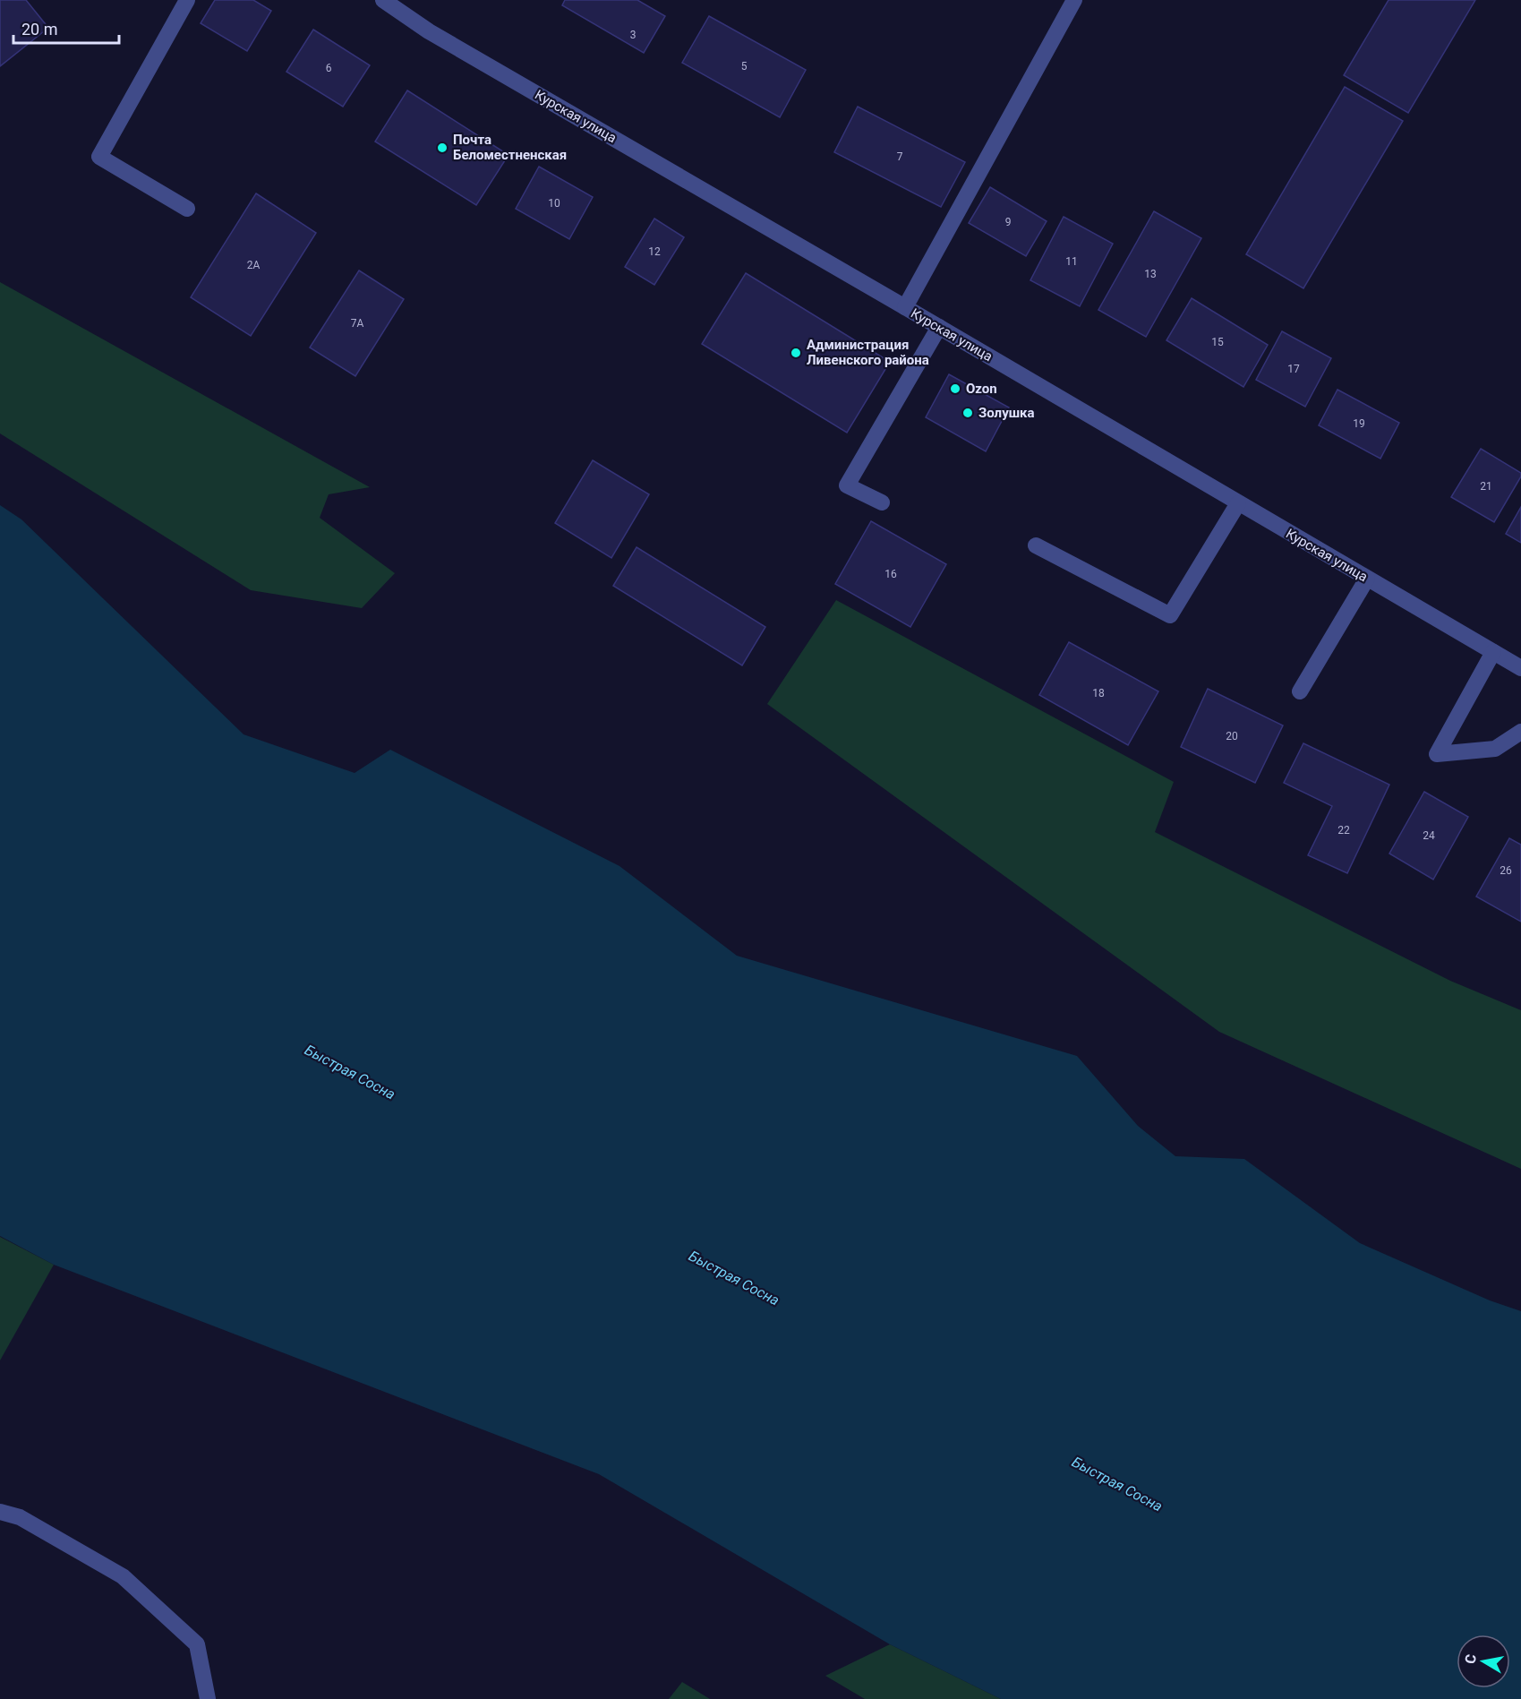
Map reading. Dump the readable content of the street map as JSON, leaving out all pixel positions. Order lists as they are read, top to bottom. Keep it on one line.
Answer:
{"streets":{"street":["Курская улица"]},"water":["Быстрая Сосна"],"places":["Почта Беломестненская","Администрация Ливенского района","Ozon","Золушка"],"house_numbers":["3","5","6","7","10","9","12","11","2А","13","7А","15","17","19","21","16","18","20","22","24","26"],"scale_bar":"20 m","north":"left"}
